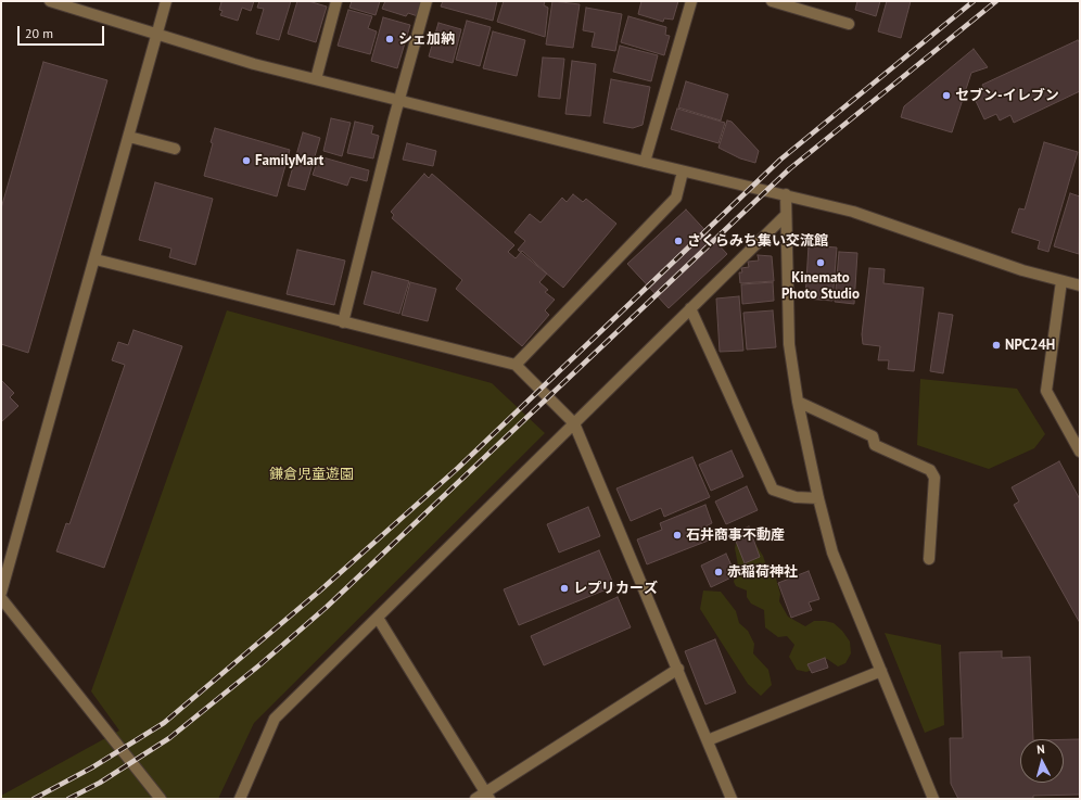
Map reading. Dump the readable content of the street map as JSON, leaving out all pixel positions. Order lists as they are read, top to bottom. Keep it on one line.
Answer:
{"parks":["鎌倉児童遊園"],"places":["シェ加納","セブン-イレブン","FamilyMart","さくらみち集い交流館","Kinemato Photo Studio","NPC24H","石井商事不動産","赤稲荷神社","レプリカーズ"],"scale_bar":"20 m","north":"top"}
